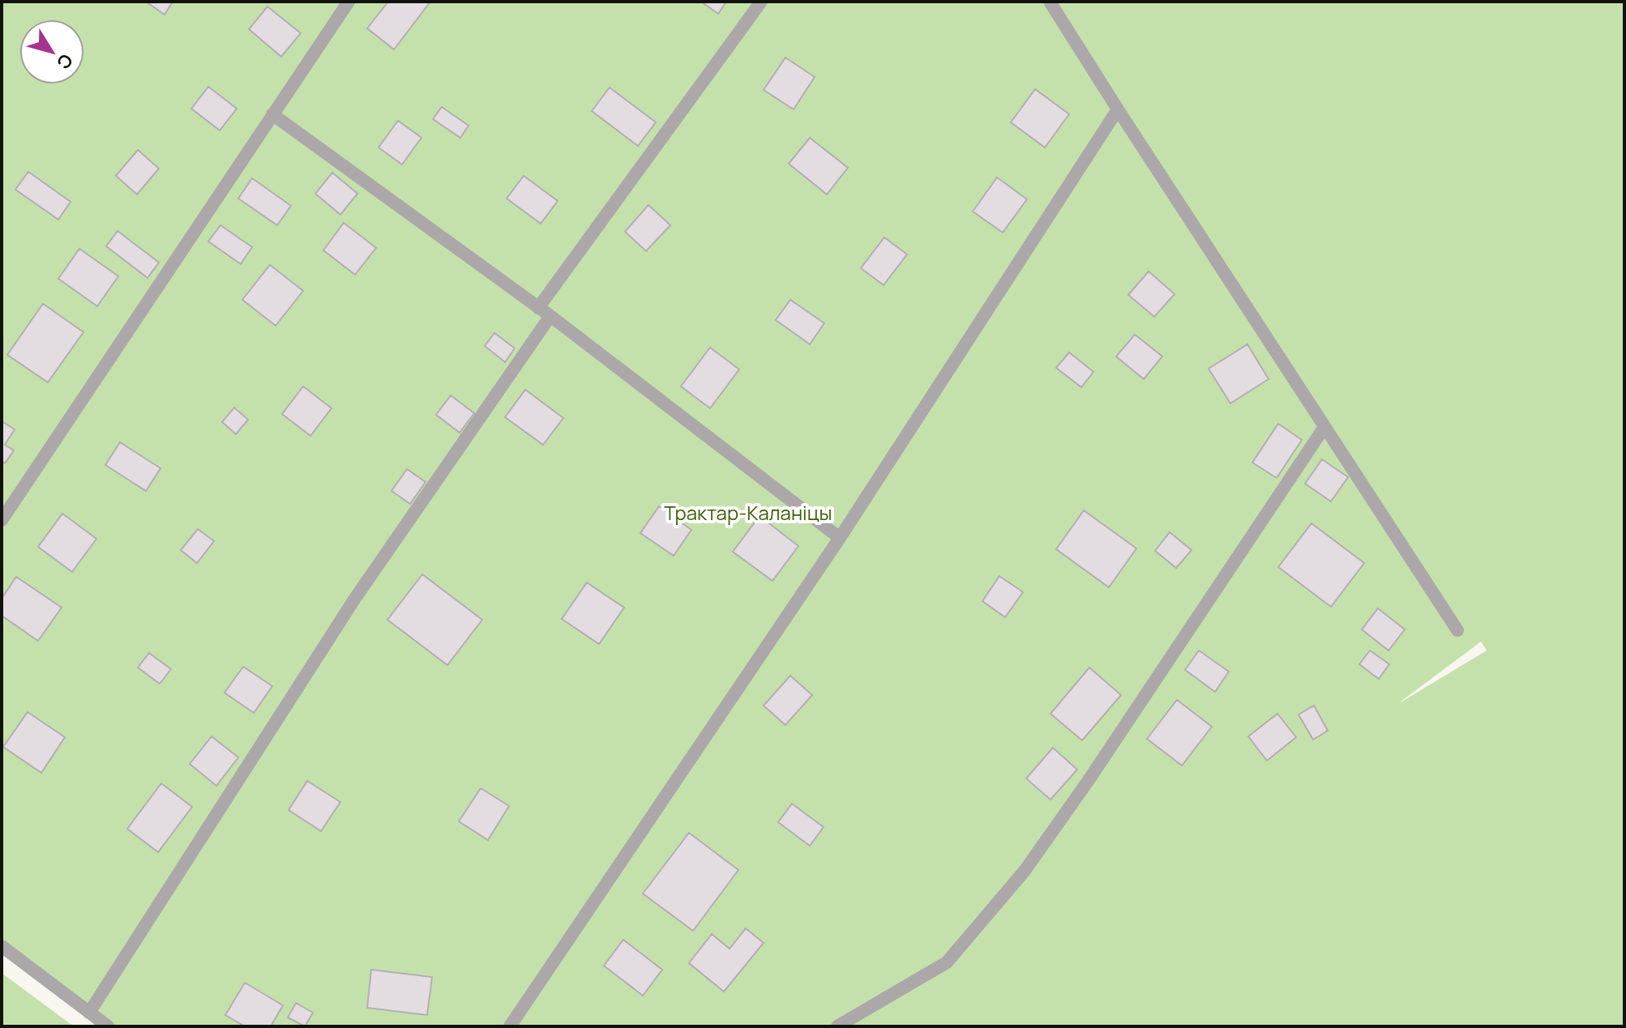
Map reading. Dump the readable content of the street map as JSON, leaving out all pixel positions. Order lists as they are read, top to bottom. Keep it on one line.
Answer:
{"parks":["Трактар-Каланіцы"],"north":"bottom right"}
